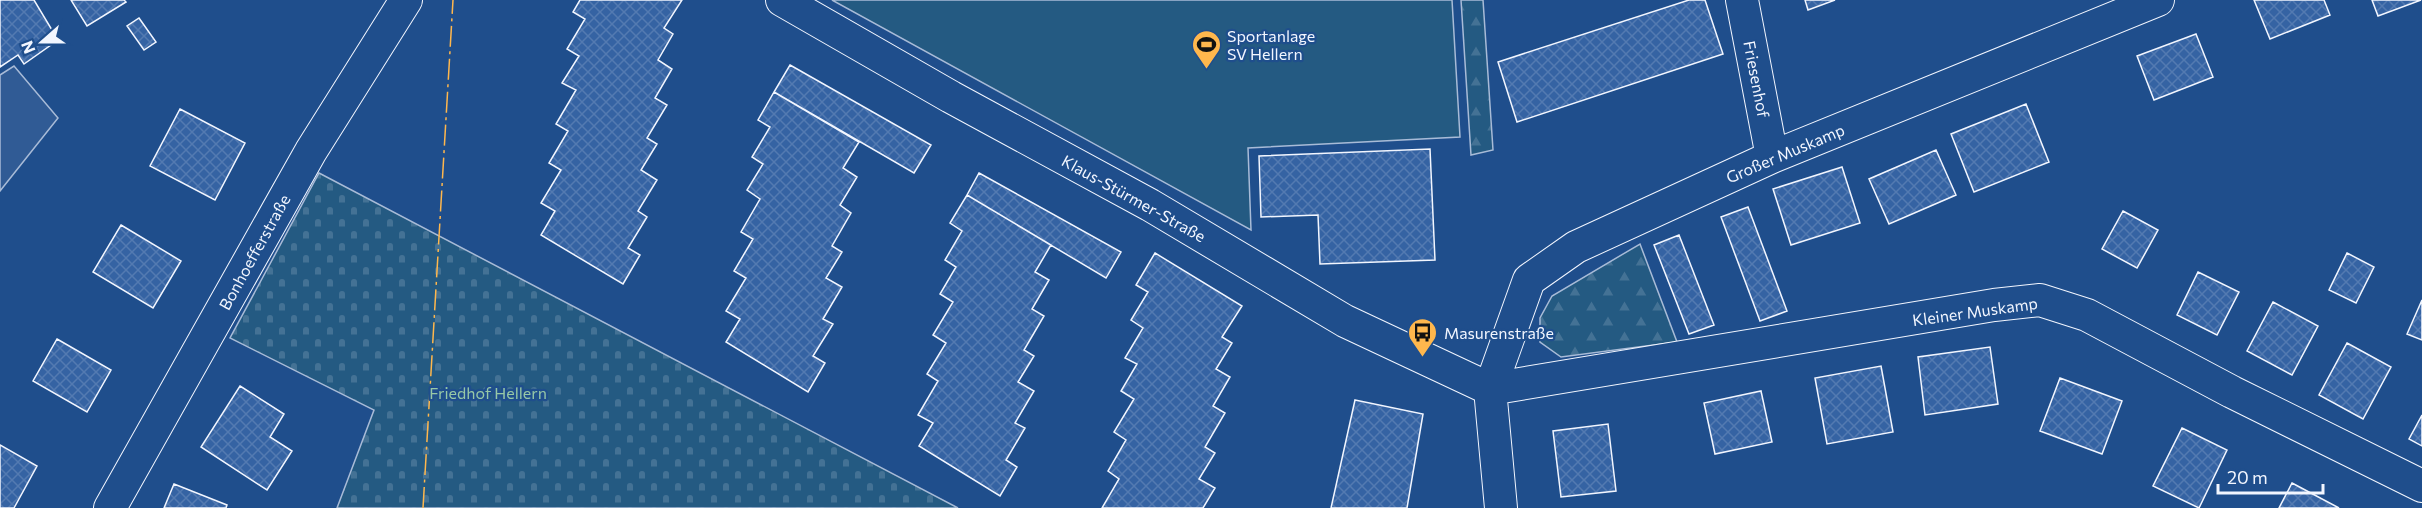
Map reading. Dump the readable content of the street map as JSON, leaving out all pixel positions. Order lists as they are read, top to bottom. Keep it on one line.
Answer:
{"streets":{"street":["Friesenhof","Großer Muskamp","Klaus-Stürmer-Straße","Bonhoefferstraße","Kleiner Muskamp"]},"crossings":[["Friesenhof","Großer Muskamp"],["Großer Muskamp","Klaus-Stürmer-Straße"],["Großer Muskamp","Kleiner Muskamp"],["Klaus-Stürmer-Straße","Kleiner Muskamp"]],"parks":["Friedhof Hellern"],"places":{"sports":["Sportanlage SV Hellern"],"bus stop":["Masurenstraße"]},"scale_bar":"20 m","north":"left"}
